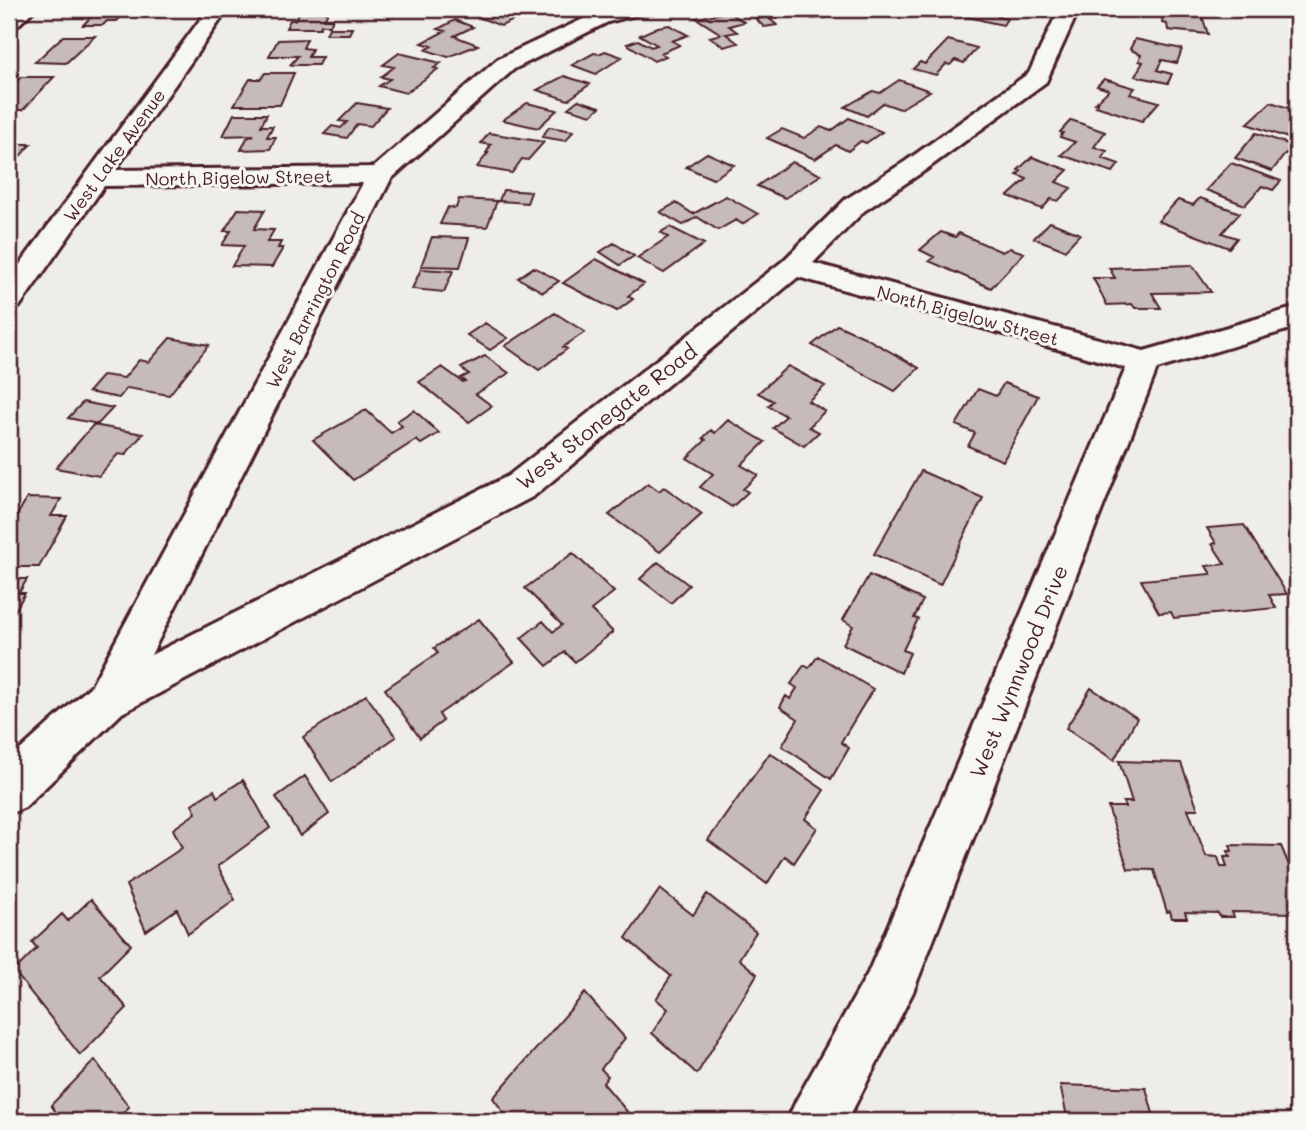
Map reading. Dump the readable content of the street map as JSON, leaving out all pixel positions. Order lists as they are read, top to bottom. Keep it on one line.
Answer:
{"streets":{"street":["West Lake Avenue","North Bigelow Street","West Barrington Road","West Stonegate Road","West Wynnwood Drive"]},"crossings":[["West Lake Avenue","North Bigelow Street"],["North Bigelow Street","West Barrington Road"],["North Bigelow Street","West Stonegate Road"],["North Bigelow Street","West Wynnwood Drive"],["West Barrington Road","West Stonegate Road"]]}
